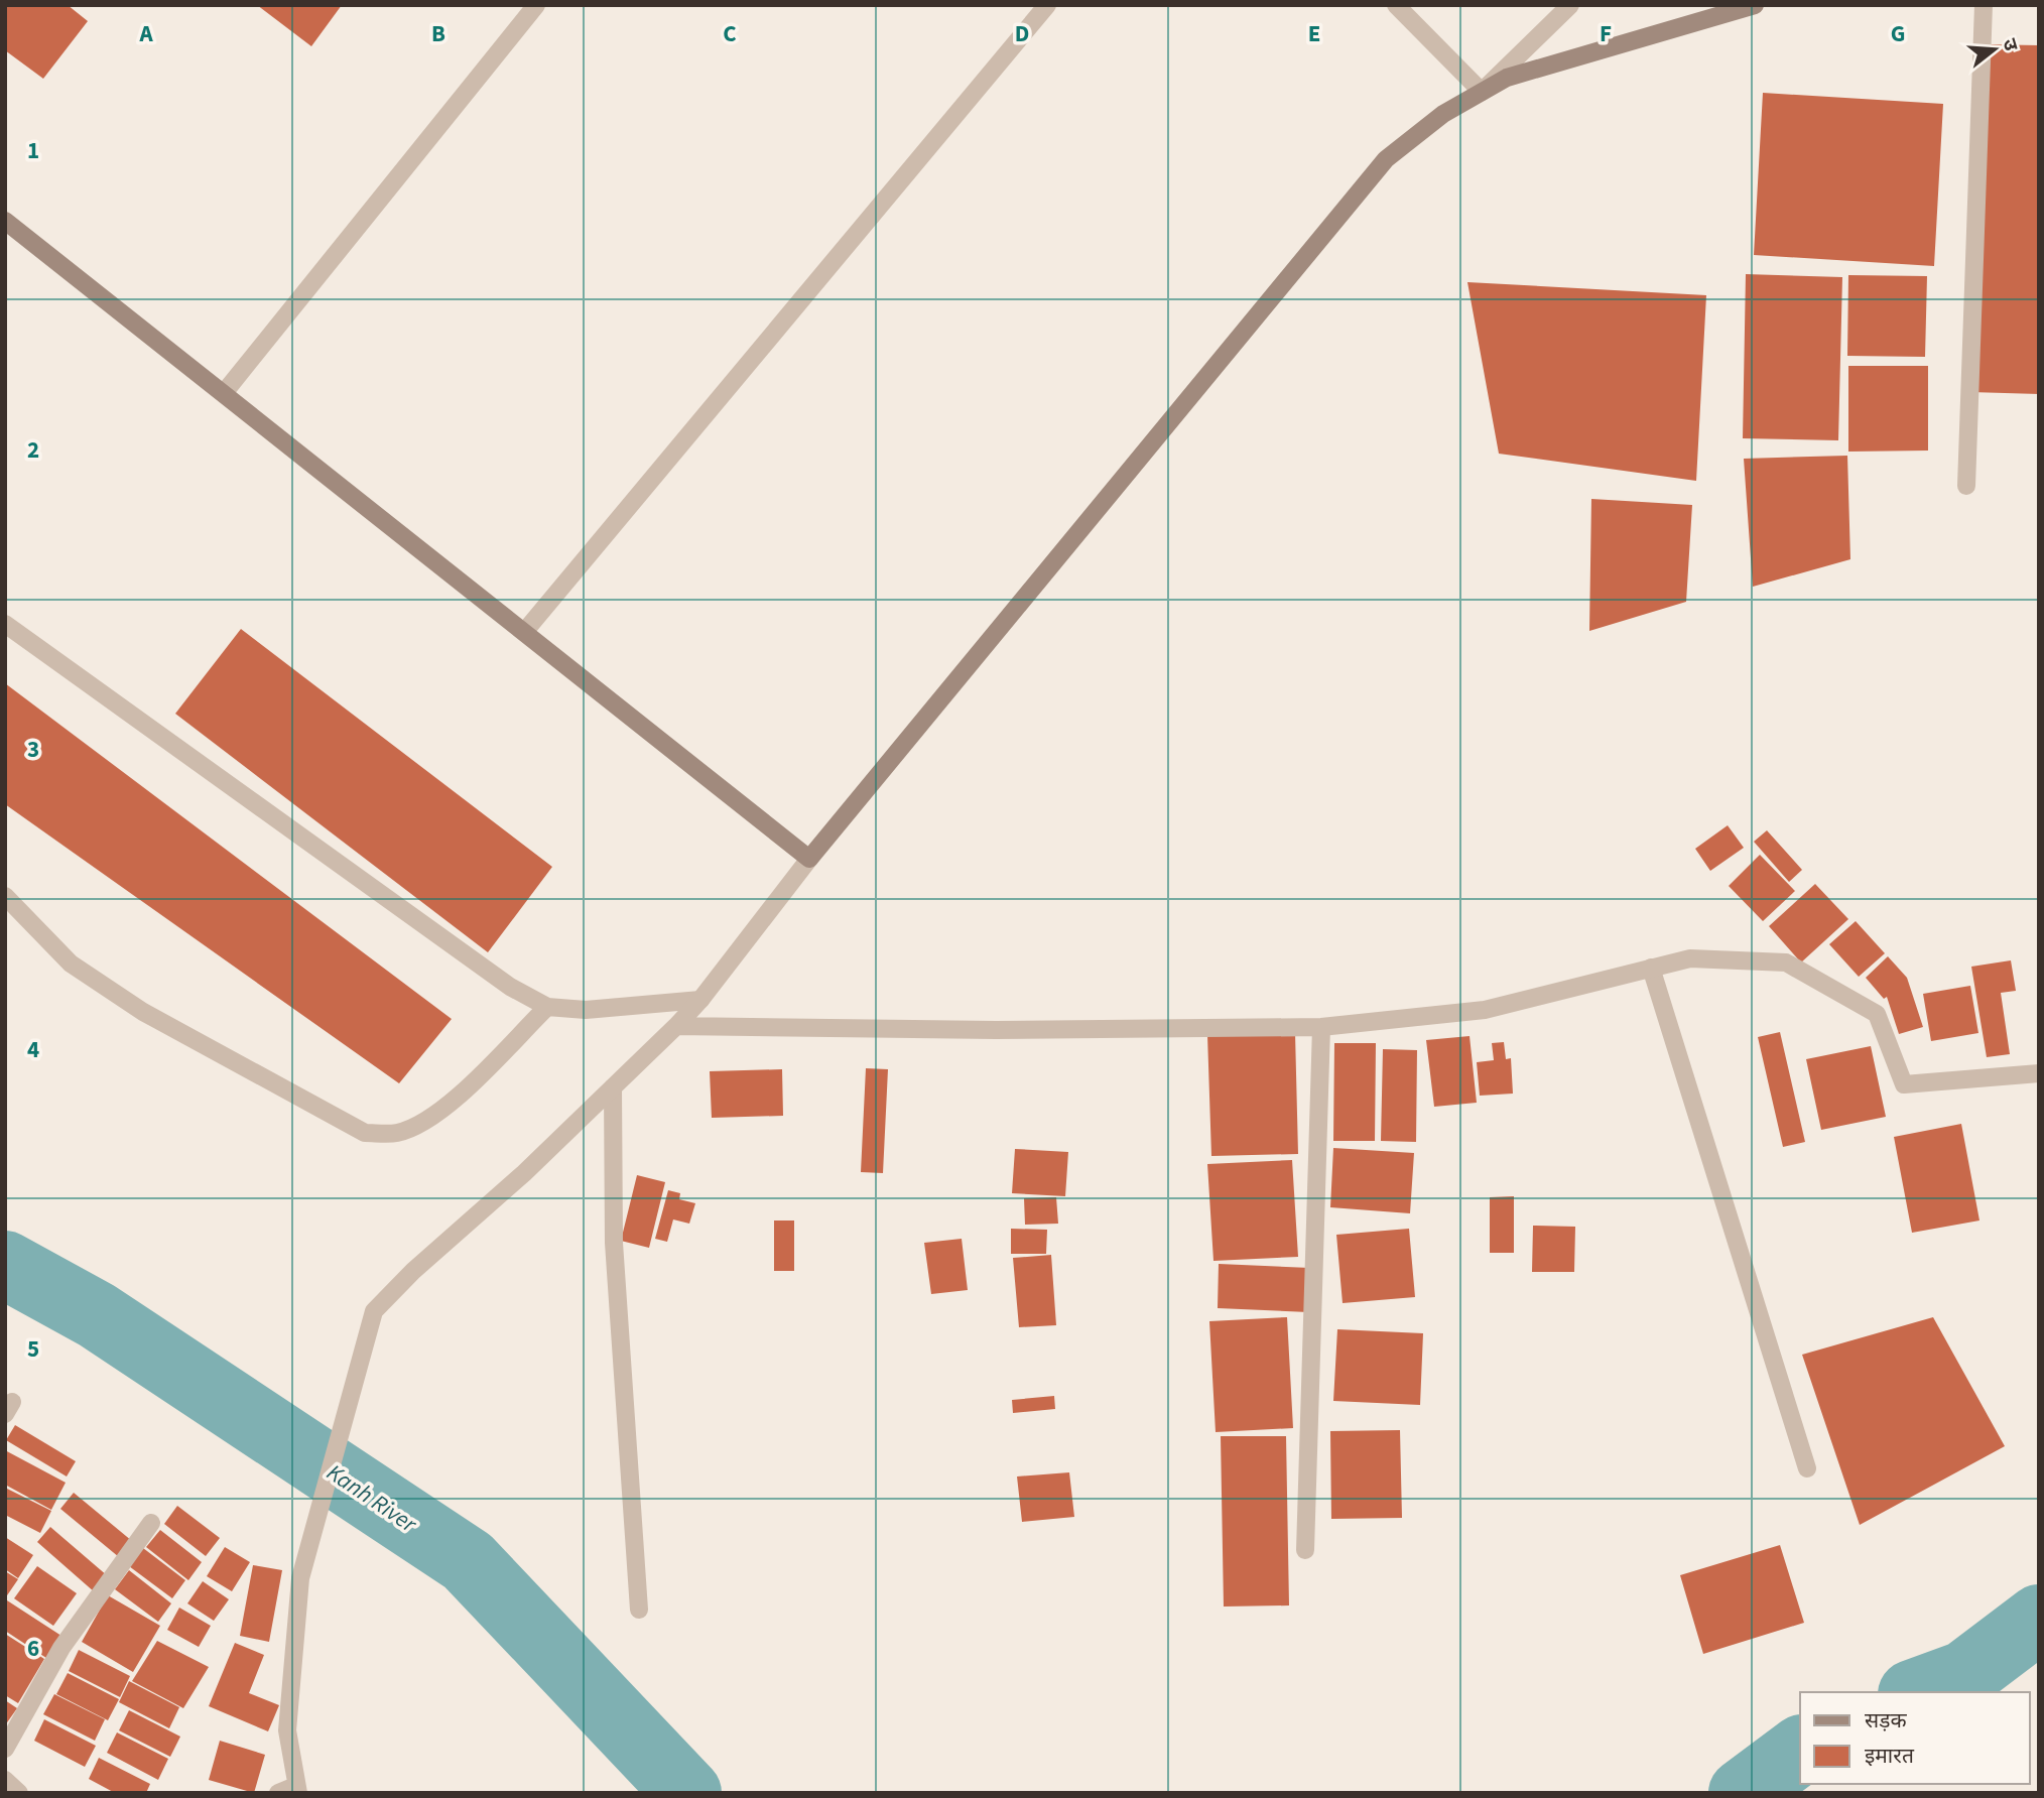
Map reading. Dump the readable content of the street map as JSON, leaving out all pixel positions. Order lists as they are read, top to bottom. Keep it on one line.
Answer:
{"water":["Kanh River"],"legend":["सड़क","इमारत"],"north":"right","grid":{"columns":["A","B","C","D","E","F","G"],"rows":["1","2","3","4","5","6"]}}
